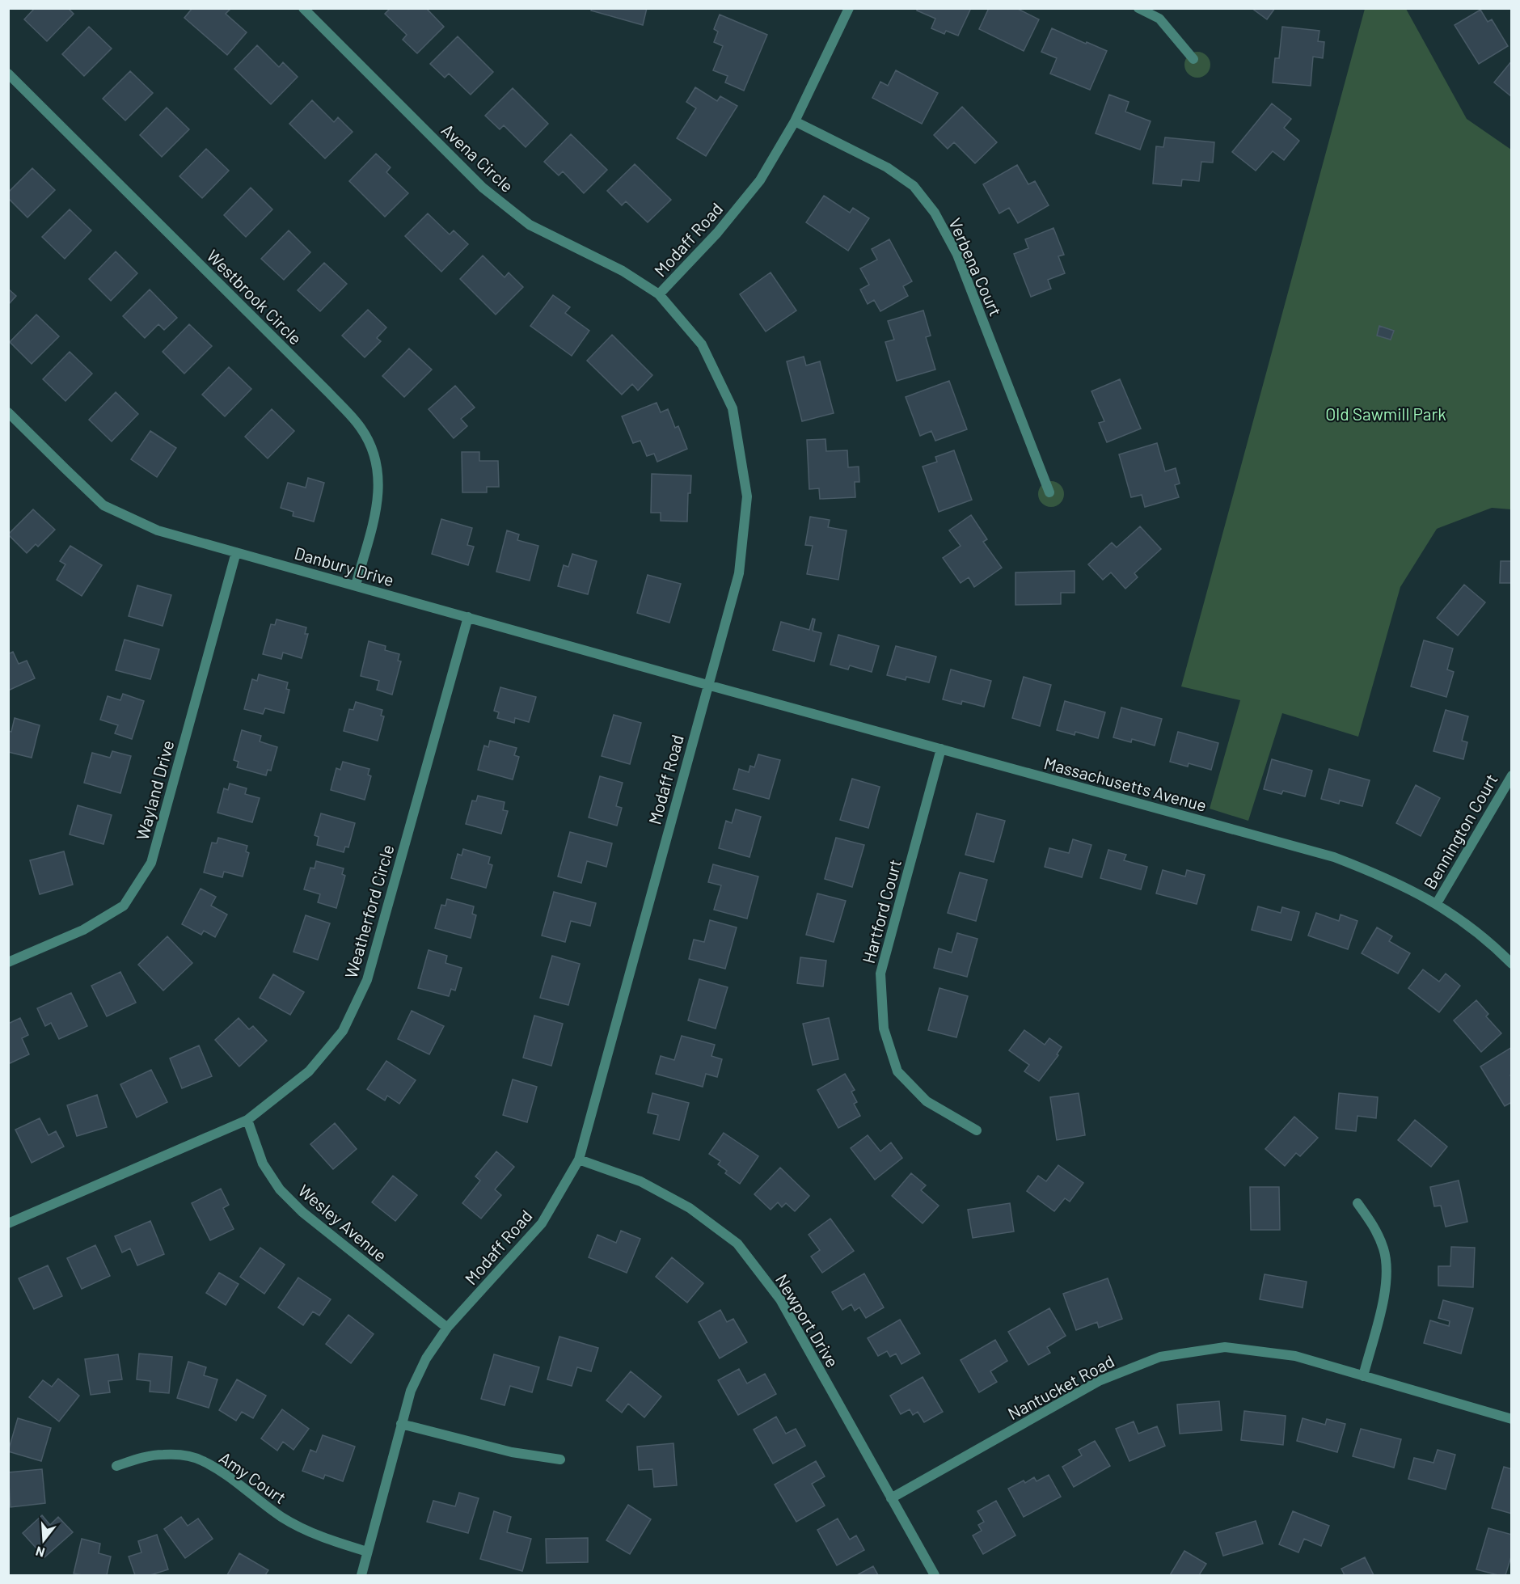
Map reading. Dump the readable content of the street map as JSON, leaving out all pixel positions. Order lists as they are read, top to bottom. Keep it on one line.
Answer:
{"streets":{"street":["Avena Circle","Modaff Road","Verbena Court","Westbrook Circle","Danbury Drive","Massachusetts Avenue","Wayland Drive","Bennington Court","Weatherford Circle","Hartford Court","Wesley Avenue","Newport Drive","Nantucket Road","Amy Court"]},"crossings":[["Avena Circle","Modaff Road"],["Modaff Road","Verbena Court"],["Modaff Road","Danbury Drive"],["Modaff Road","Massachusetts Avenue"],["Modaff Road","Wesley Avenue"],["Modaff Road","Newport Drive"],["Modaff Road","Amy Court"],["Westbrook Circle","Danbury Drive"],["Danbury Drive","Massachusetts Avenue"],["Danbury Drive","Wayland Drive"],["Danbury Drive","Weatherford Circle"],["Massachusetts Avenue","Bennington Court"],["Massachusetts Avenue","Hartford Court"],["Weatherford Circle","Wesley Avenue"],["Newport Drive","Nantucket Road"]],"parks":["Old Sawmill Park"],"north":"bottom"}
